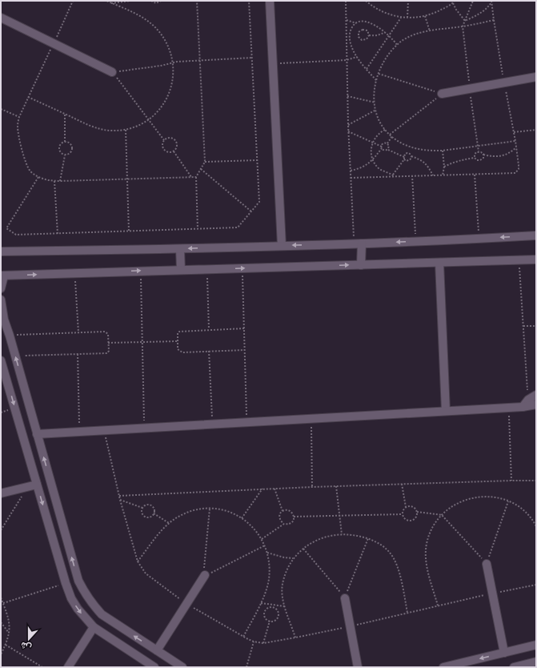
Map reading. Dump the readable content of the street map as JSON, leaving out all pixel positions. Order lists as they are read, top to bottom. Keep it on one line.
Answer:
{"north":"bottom"}
